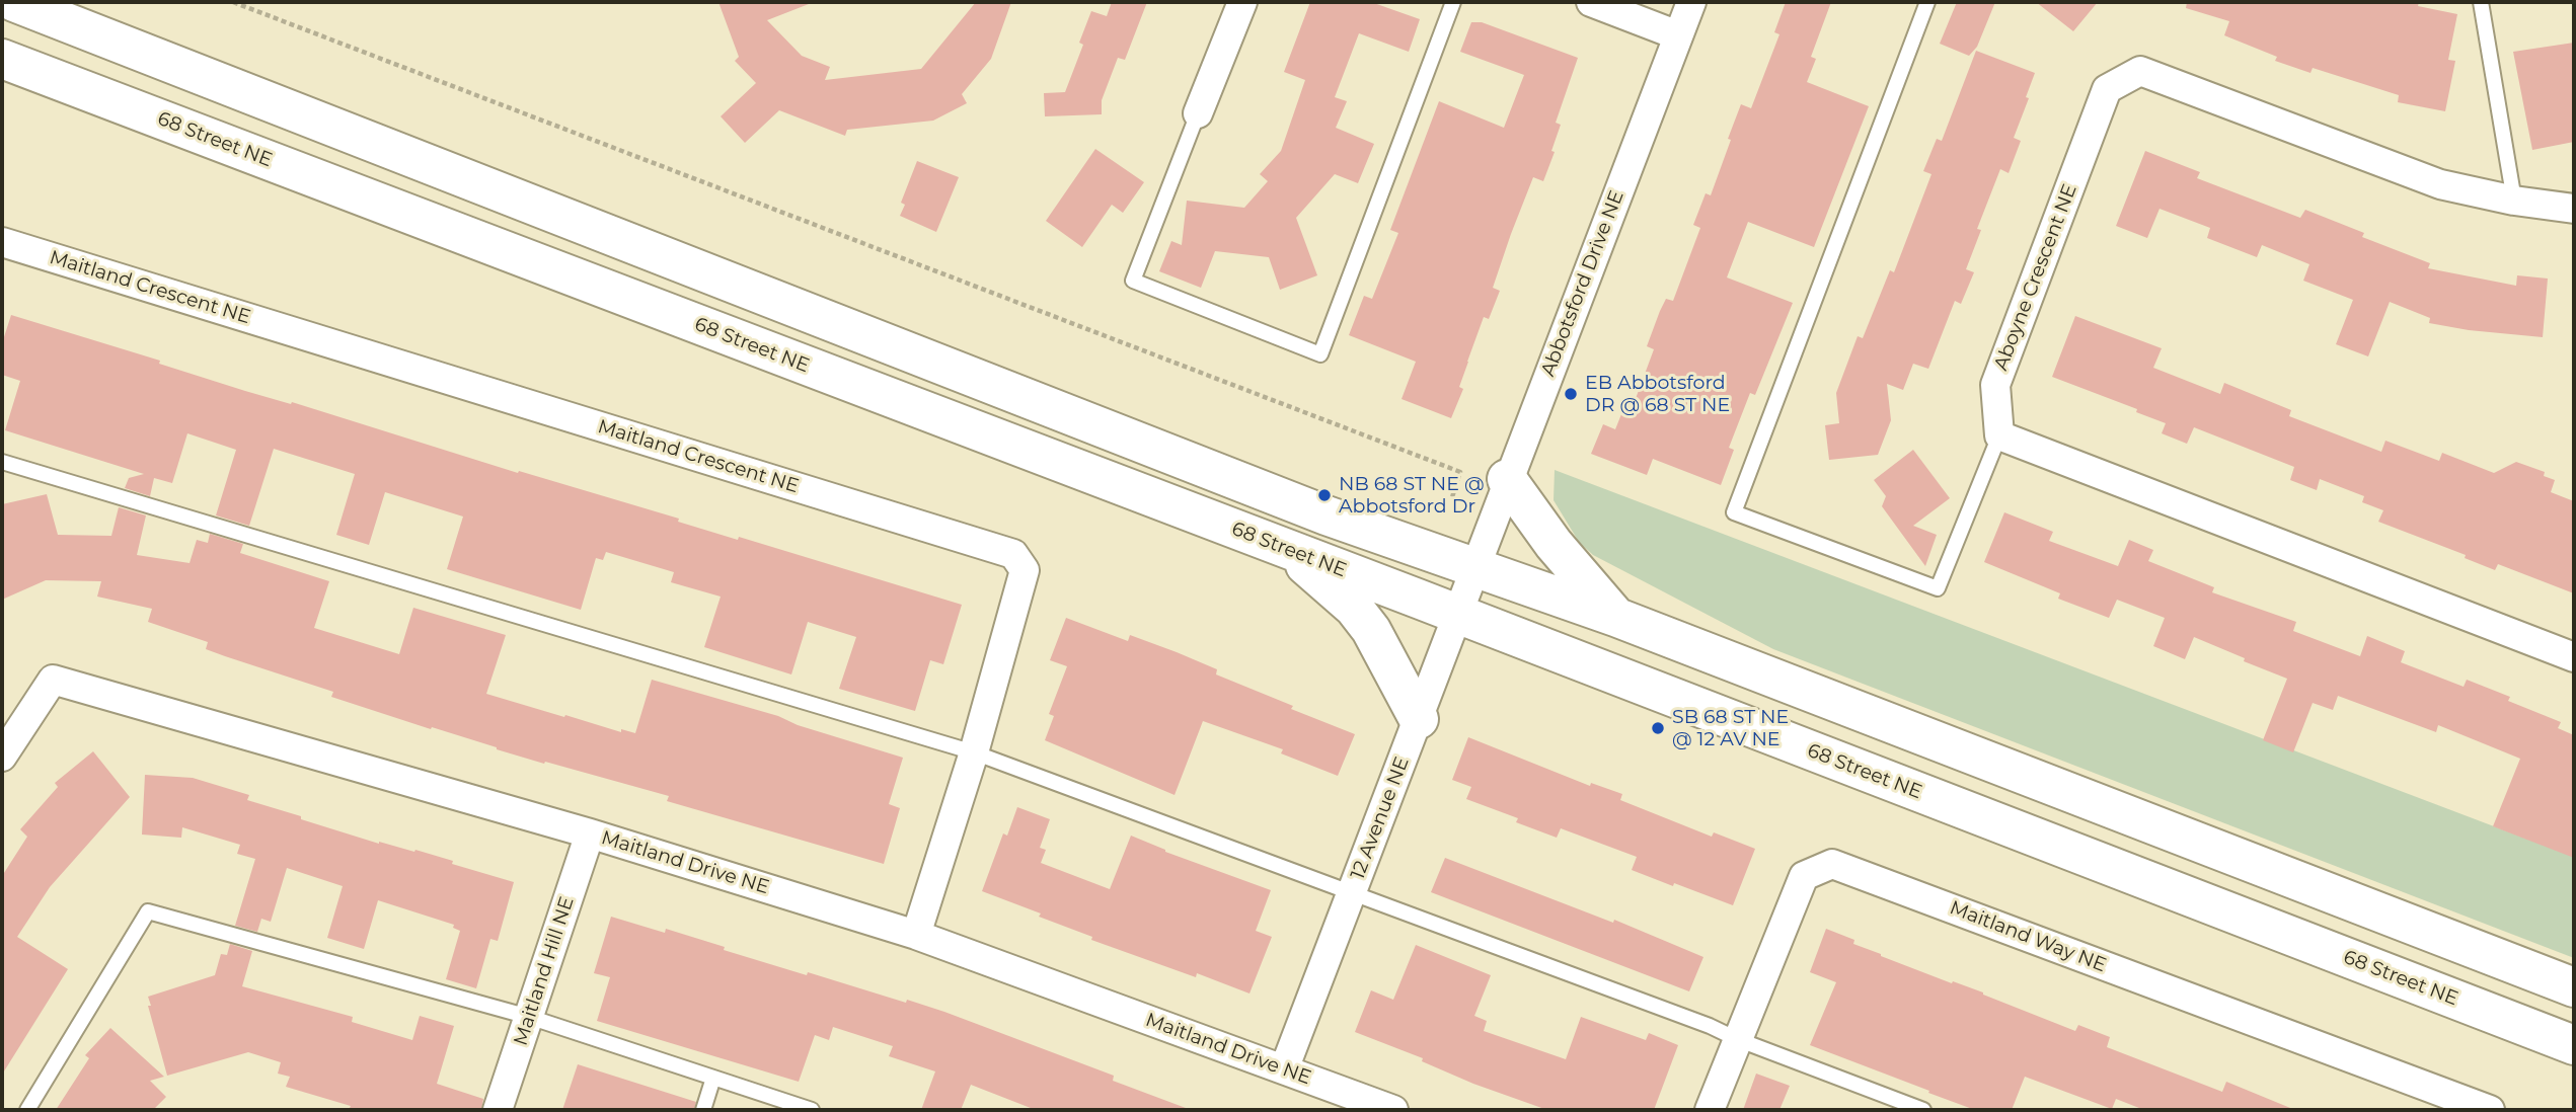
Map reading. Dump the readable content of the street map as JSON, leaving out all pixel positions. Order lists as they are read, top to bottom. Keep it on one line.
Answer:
{"streets":{"main road":["68 Street NE"],"street":["Aboyne Crescent NE","Abbotsford Drive NE","Maitland Crescent NE","12 Avenue NE","Maitland Drive NE","Maitland Way NE","Maitland Hill NE"]},"crossings":[["68 Street NE","12 Avenue NE"],["Abbotsford Drive NE","12 Avenue NE"],["Maitland Crescent NE","Maitland Drive NE"],["12 Avenue NE","Maitland Drive NE"],["Maitland Drive NE","Maitland Hill NE"]],"places":["EB Abbotsford DR @ 68 ST NE","NB 68 ST NE @ Abbotsford Dr","SB 68 ST NE @ 12 AV NE"]}
